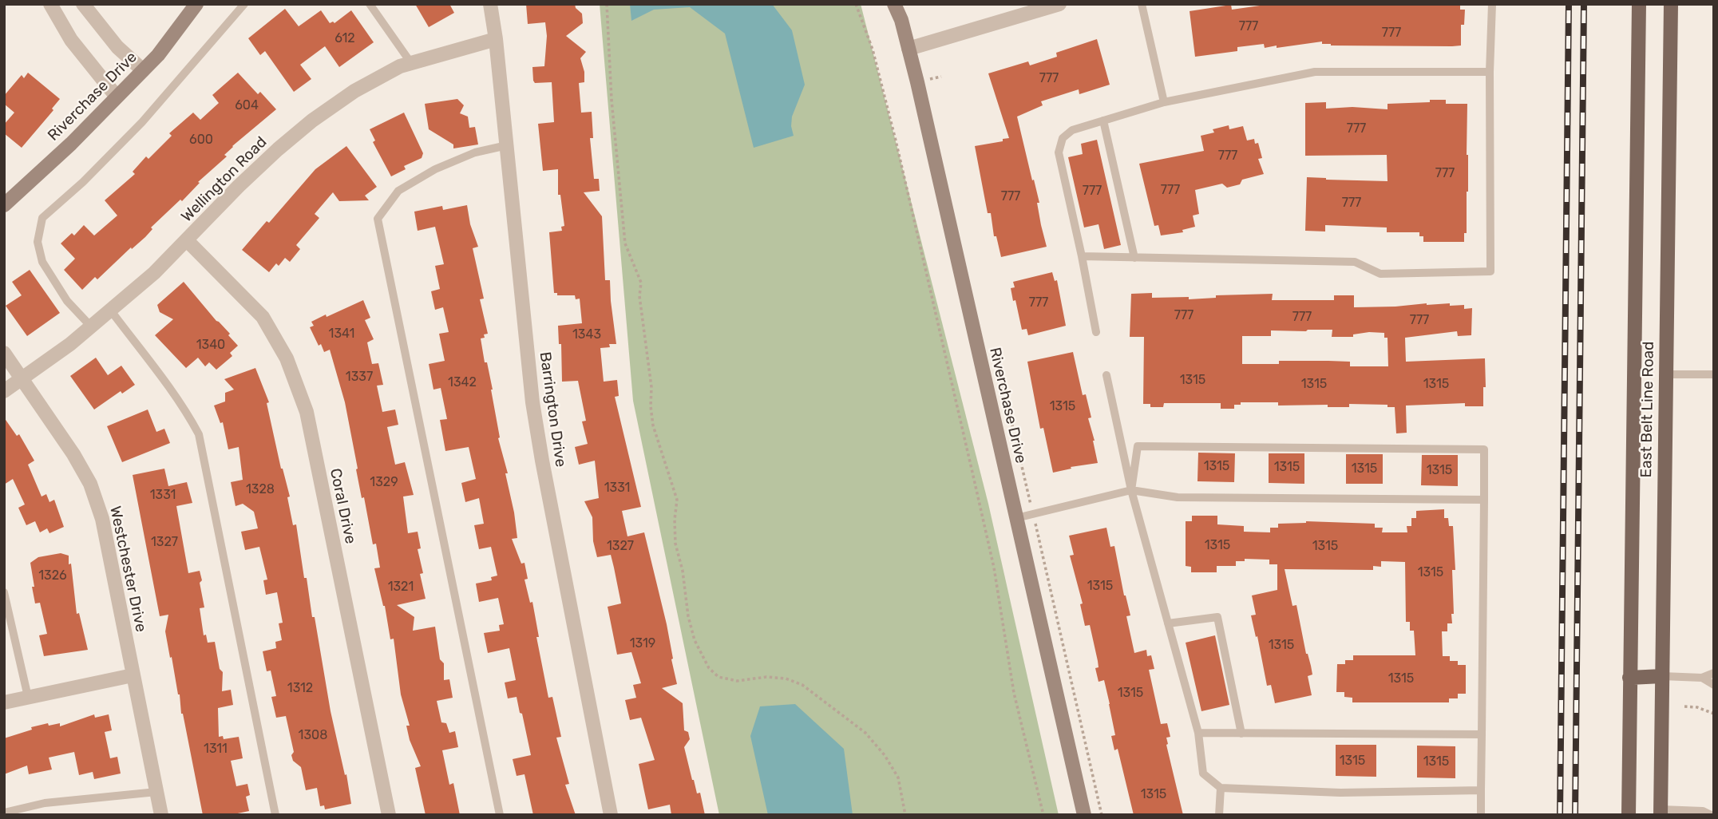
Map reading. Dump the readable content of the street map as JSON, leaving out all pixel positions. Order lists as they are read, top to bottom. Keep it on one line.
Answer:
{"streets":{"main road":["East Belt Line Road"],"street":["Riverchase Drive","Wellington Road","Barrington Drive","Coral Drive","Westchester Drive"]},"crossings":[["Wellington Road","Barrington Drive"],["Wellington Road","Coral Drive"],["Wellington Road","Westchester Drive"]],"house_numbers":["777","777","612","777","604","777","600","777","777","777","777","777","777","777","777","777","777","1341","1343","1340","1337","1315","1342","1315","1315","1315","1315","1315","1315","1315","1329","1331","1328","1331","1327","1315","1327","1315","1315","1326","1315","1321","1319","1315","1315","1312","1315","1308","1311","1315","1315","1315"]}
